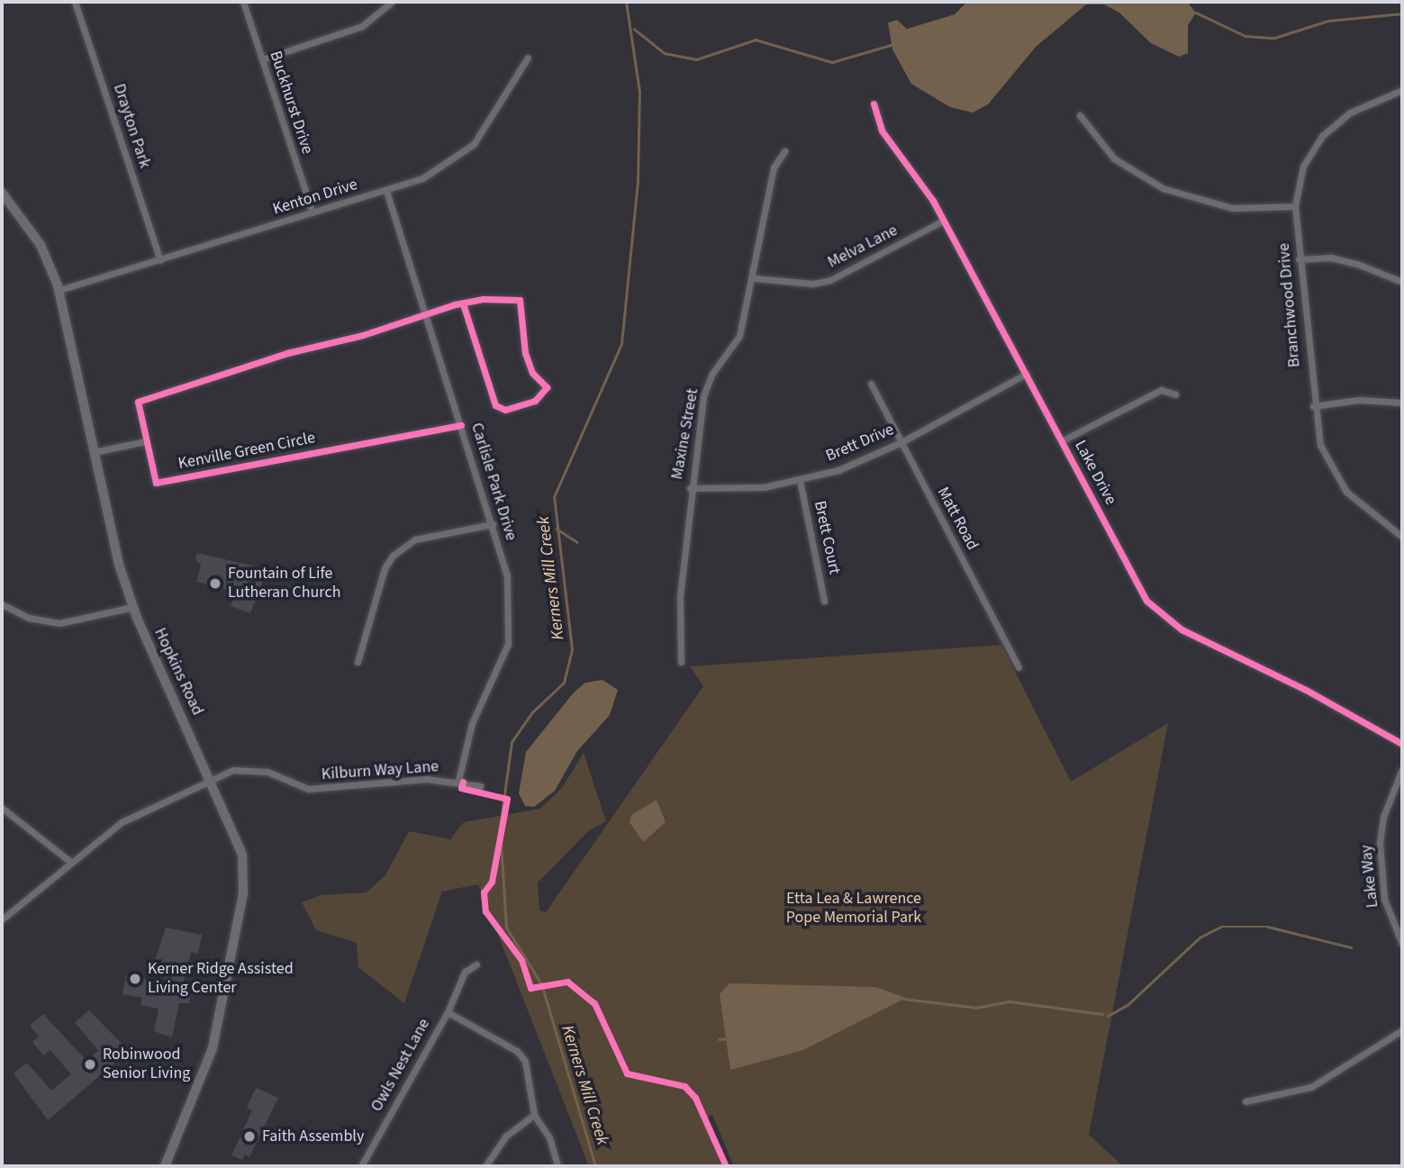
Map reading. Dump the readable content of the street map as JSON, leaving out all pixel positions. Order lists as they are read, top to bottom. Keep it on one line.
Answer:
{"streets":{"main road":["Hopkins Road"],"street":["Buckhurst Drive","Drayton Park","Kenton Drive","Melva Lane","Branchwood Drive","Maxine Street","Brett Drive","Kenville Green Circle","Lake Drive","Carlisle Park Drive","Matt Road","Brett Court","Kilburn Way Lane","Lake Way","Owls Nest Lane"]},"crossings":[["Buckhurst Drive","Kenton Drive"],["Drayton Park","Kenton Drive"],["Kenton Drive","Carlisle Park Drive"],["Kenton Drive","Hopkins Road"],["Melva Lane","Maxine Street"],["Melva Lane","Lake Drive"],["Maxine Street","Brett Drive"],["Brett Drive","Lake Drive"],["Brett Drive","Matt Road"],["Brett Drive","Brett Court"],["Kenville Green Circle","Carlisle Park Drive"],["Carlisle Park Drive","Kilburn Way Lane"],["Hopkins Road","Kilburn Way Lane"]],"water":["Kerners Mill Creek"],"parks":["Etta Lea & Lawrence Pope Memorial Park"],"places":["Fountain of Life Lutheran Church","Kerner Ridge Assisted Living Center","Robinwood Senior Living","Faith Assembly"]}
